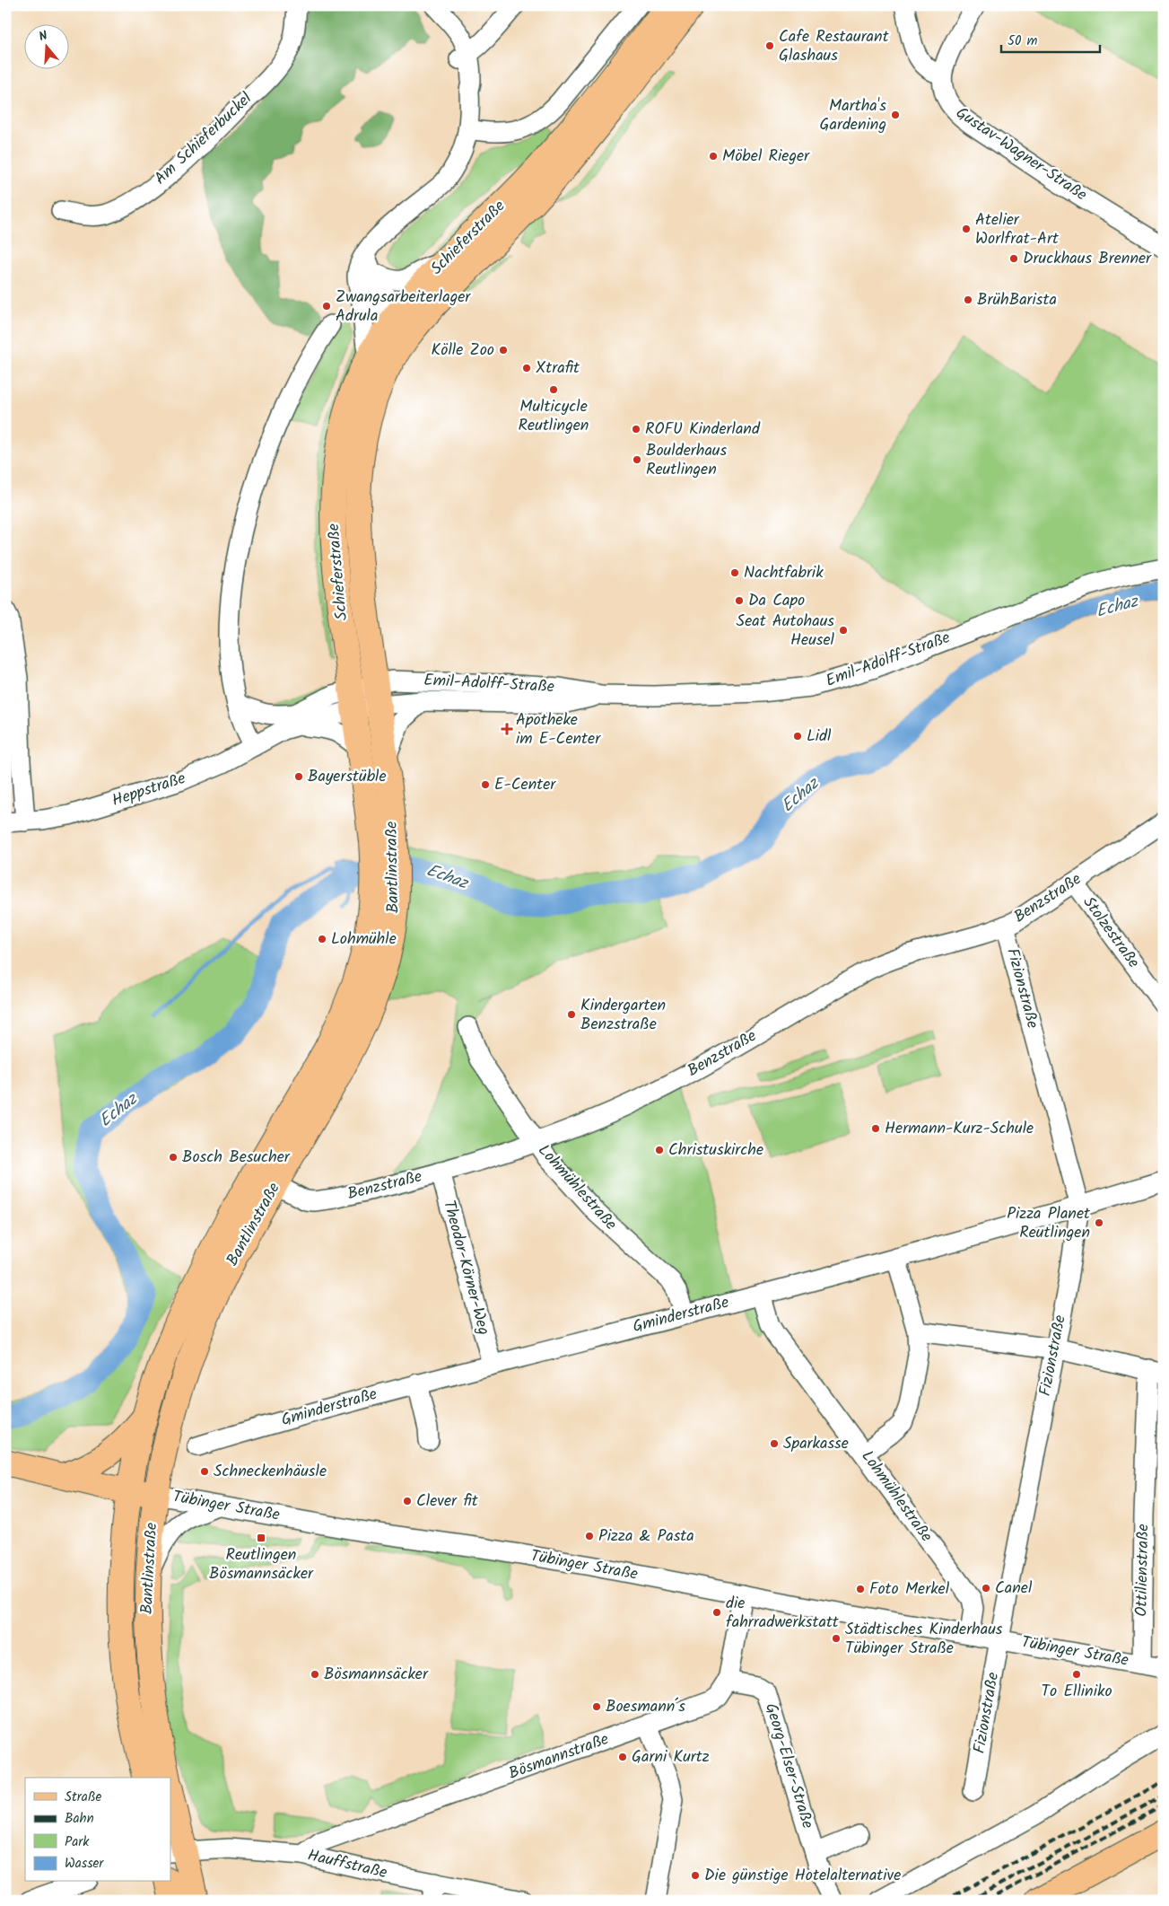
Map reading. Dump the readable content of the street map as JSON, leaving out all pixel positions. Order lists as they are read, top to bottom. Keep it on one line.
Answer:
{"streets":{"main road":["Schieferstraße","Bantlinstraße","Tübinger Straße"],"street":["Am Schieferbuckel","Gustav-Wagner-Straße","Emil-Adolff-Straße","Heppstraße","Benzstraße","Stolzestraße","Fizionstraße","Lohmühlestraße","Theodor-Körner-Weg","Gminderstraße","Ottilienstraße","Bösmannstraße","Georg-Elser-Straße","Hauffstraße"]},"crossings":[["Schieferstraße","Emil-Adolff-Straße"],["Schieferstraße","Heppstraße"],["Schieferstraße","Bantlinstraße"],["Emil-Adolff-Straße","Heppstraße"],["Emil-Adolff-Straße","Bantlinstraße"],["Heppstraße","Bantlinstraße"],["Bantlinstraße","Benzstraße"],["Bantlinstraße","Tübinger Straße"],["Benzstraße","Stolzestraße"],["Benzstraße","Fizionstraße"],["Benzstraße","Lohmühlestraße"],["Benzstraße","Theodor-Körner-Weg"],["Fizionstraße","Gminderstraße"],["Fizionstraße","Tübinger Straße"],["Lohmühlestraße","Gminderstraße"],["Lohmühlestraße","Tübinger Straße"],["Theodor-Körner-Weg","Gminderstraße"],["Tübinger Straße","Ottilienstraße"],["Tübinger Straße","Bösmannstraße"],["Bösmannstraße","Georg-Elser-Straße"],["Bösmannstraße","Hauffstraße"]],"water":["Echaz"],"places":{"other":["Cafe Restaurant Glashaus","Martha's Gardening","Möbel Rieger","Atelier Worlfrat-Art","Druckhaus Brenner","BrühBarista","Zwangsarbeiterlager Adrula","Kölle Zoo","Xtrafit","Multicycle Reutlingen","ROFU Kinderland","Boulderhaus Reutlingen","Nachtfabrik","Da Capo","Seat Autohaus Heusel","Lidl","Bayerstüble","E-Center","Lohmühle","Kindergarten Benzstraße","Hermann-Kurz-Schule","Christuskirche","Bosch Besucher","Pizza Planet Reutlingen","Sparkasse","Schneckenhäusle","Clever fit","Pizza & Pasta","Canel","Foto Merkel","die fahrradwerkstatt","Städtisches Kinderhaus Tübinger Straße","Bösmannsäcker","To Elliniko","Boesmann´s","Garni Kurtz","Die günstige Hotelalternative"],"health":["Apotheke im E-Center"],"transit":["Reutlingen Bösmannsäcker"]},"legend":["Straße","Bahn","Park","Wasser"],"scale_bar":"50 m","north":"top"}
